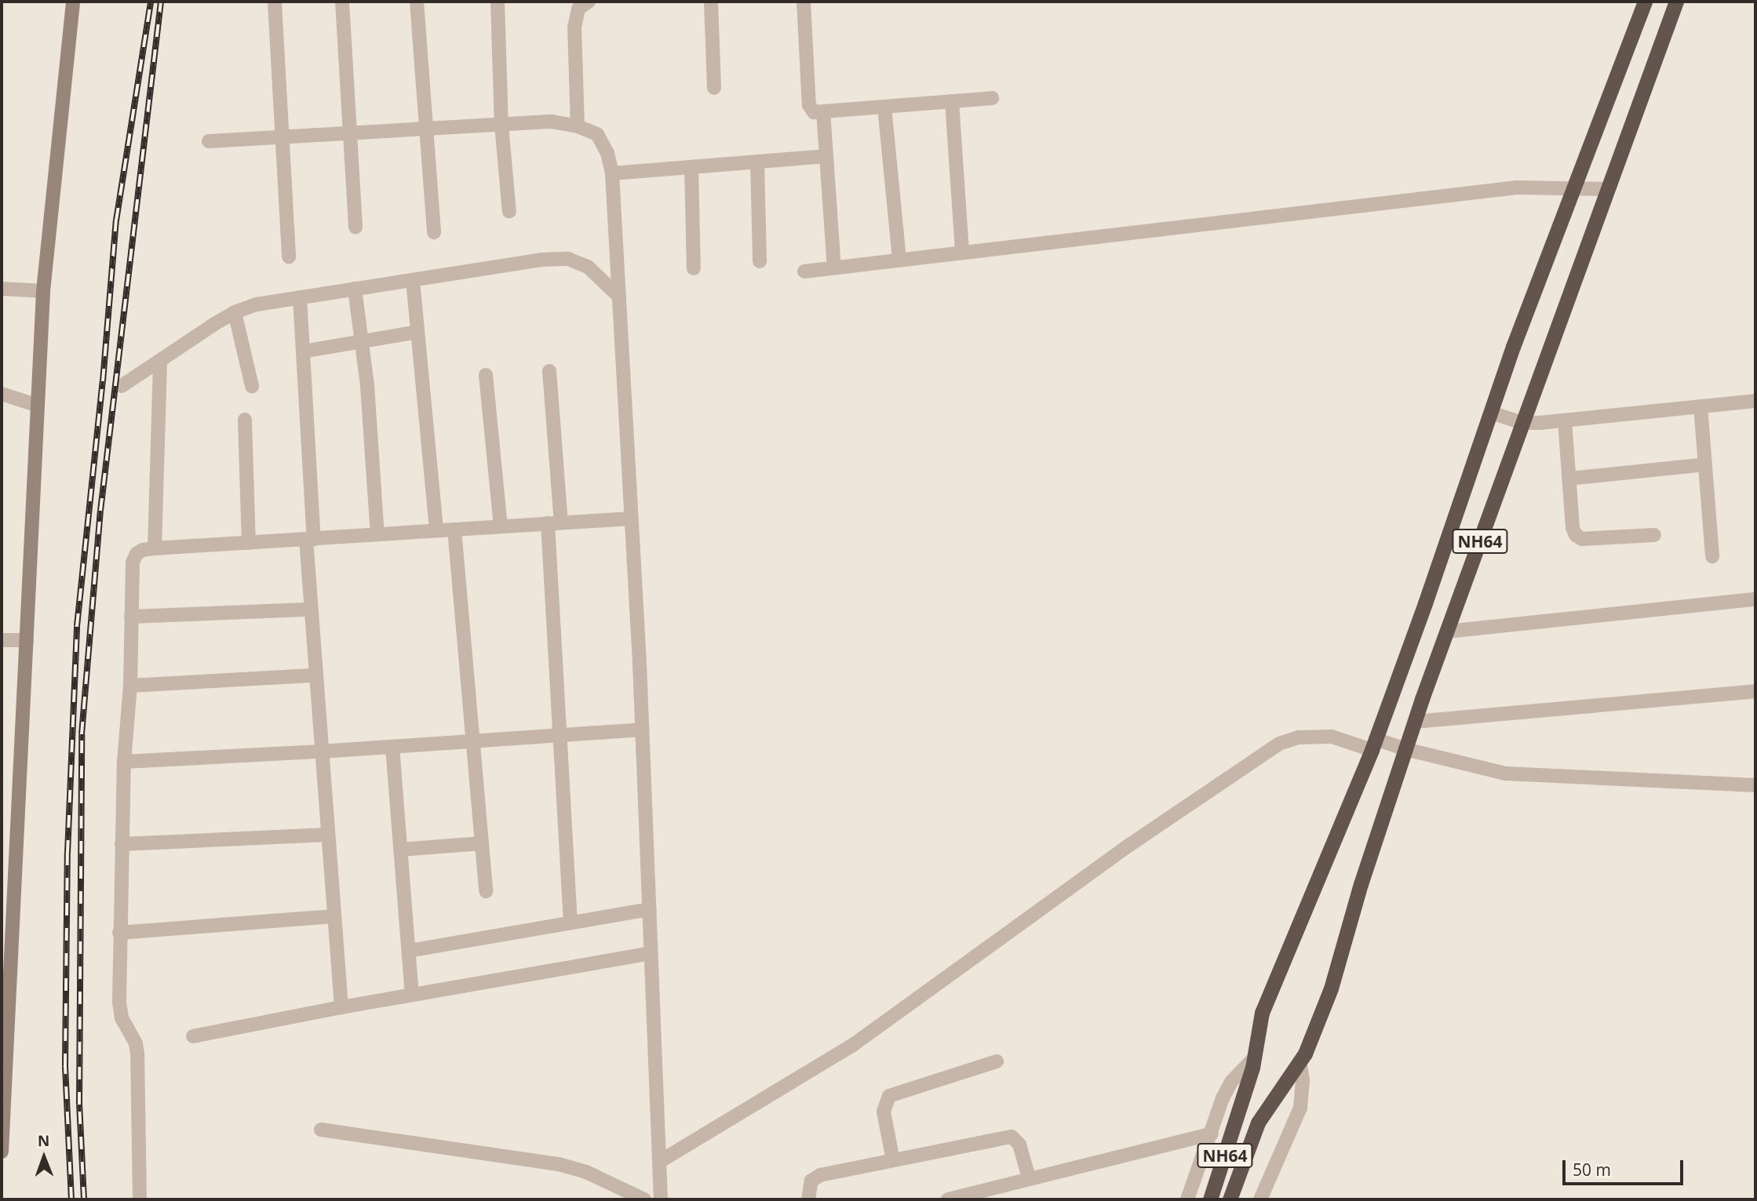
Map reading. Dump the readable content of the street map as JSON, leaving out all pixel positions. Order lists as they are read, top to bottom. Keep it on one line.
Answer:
{"streets":{"highway":["NH64"]},"scale_bar":"50 m","north":"top"}
